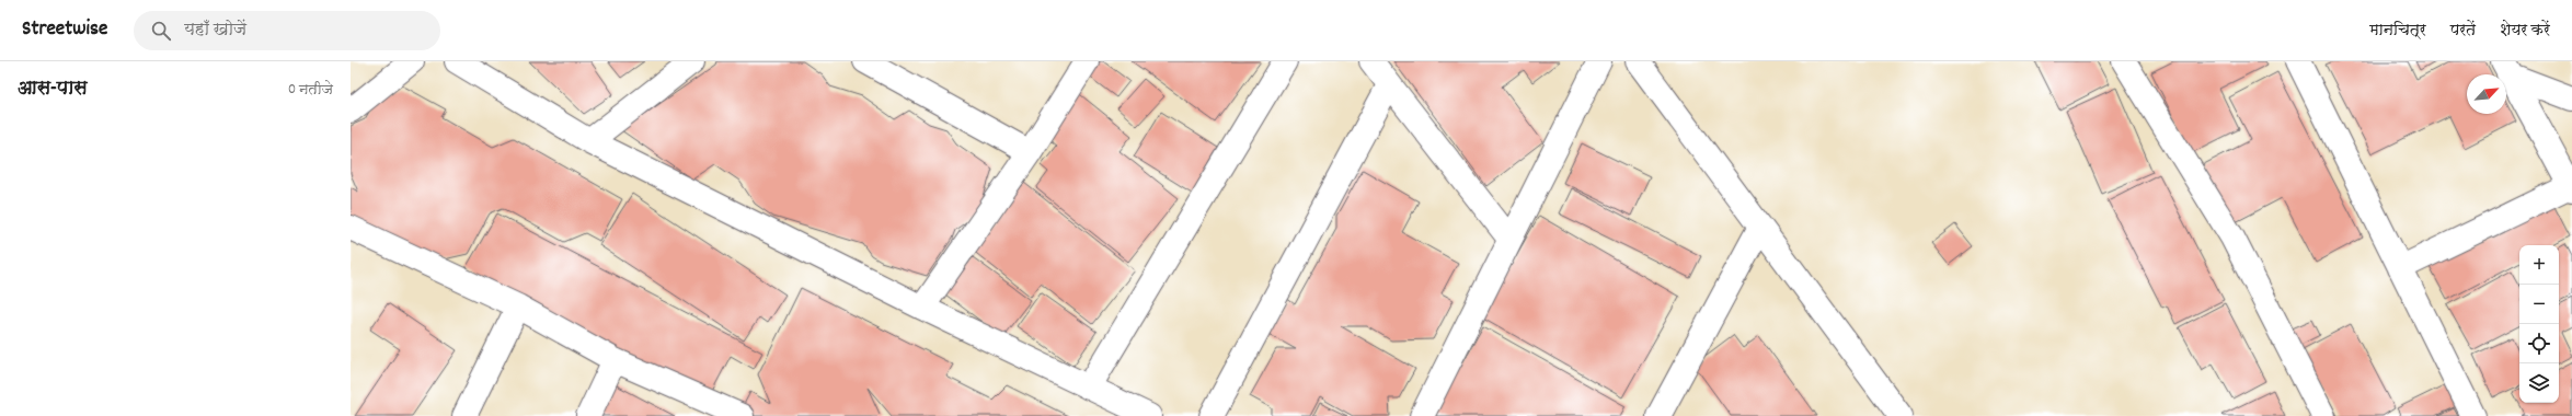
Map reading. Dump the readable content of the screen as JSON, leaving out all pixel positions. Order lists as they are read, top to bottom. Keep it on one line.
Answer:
{"north":"top right","page":{"header":"Streetwise","search":"यहाँ खोजें","nav":["मानचित्र","परतें","शेयर करें"],"heading":["आस-पास","0 नतीजे"],"map_buttons":["+","−"]}}
